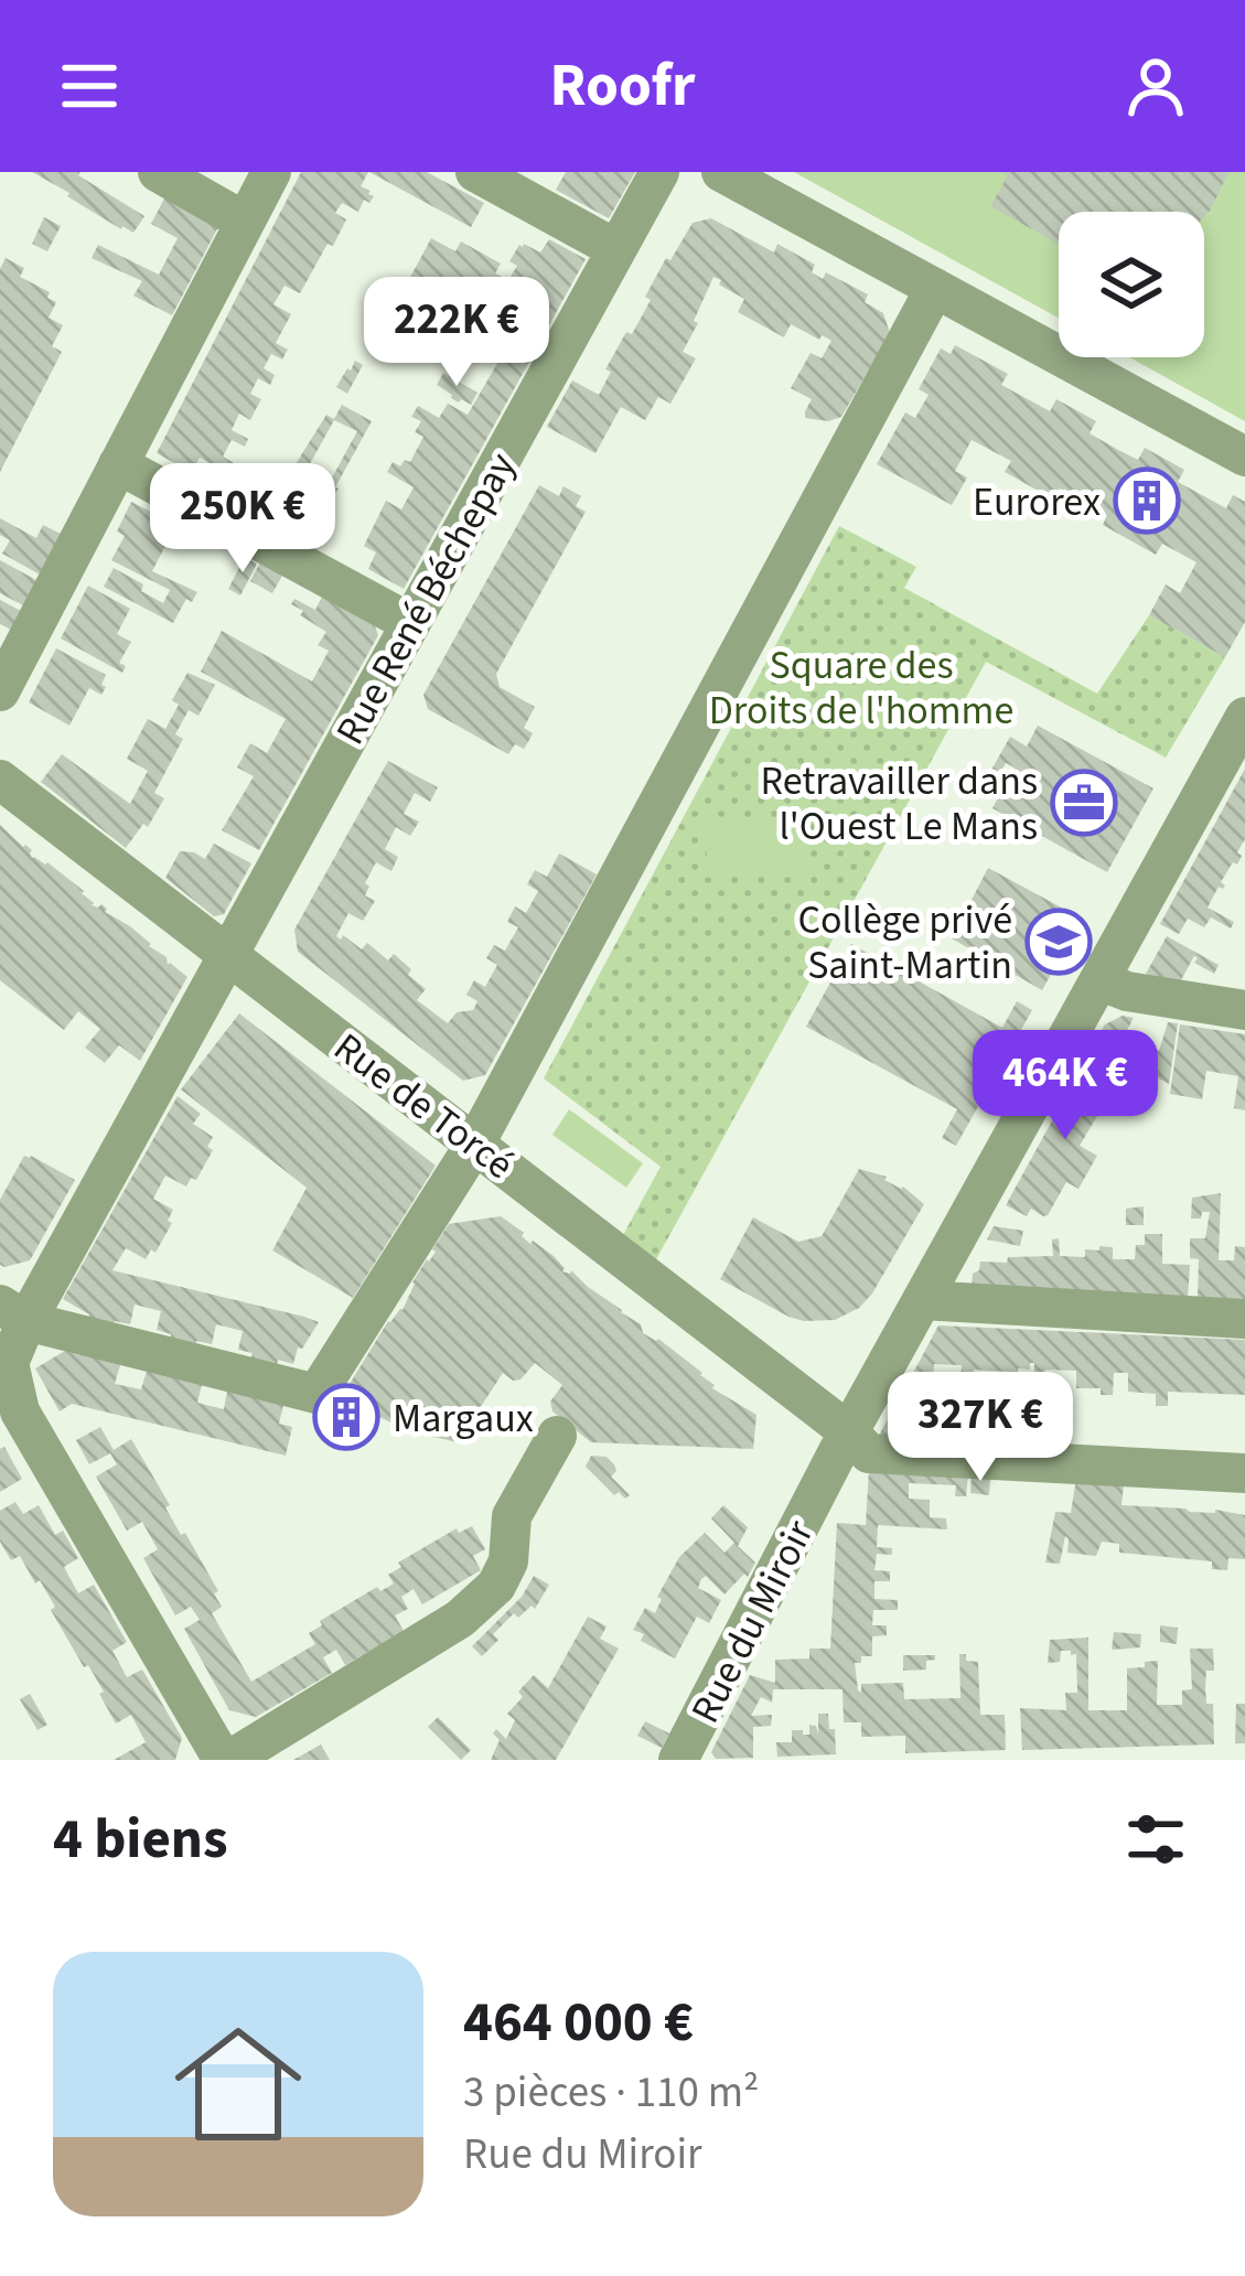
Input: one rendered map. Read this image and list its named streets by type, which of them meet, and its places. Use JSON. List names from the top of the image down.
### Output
{
  "streets": {
    "street": ["Rue René Béchepay", "Rue de Torcé", "Rue du Miroir"]
  },
  "crossings": [
    ["Rue René Béchepay", "Rue de Torcé"],
    ["Rue de Torcé", "Rue du Miroir"]
  ],
  "parks": ["Square des Droits de l'homme"],
  "places": {
    "building": ["Eurorex", "Margaux"],
    "office": ["Retravailler dans l'Ouest Le Mans"],
    "school or university": ["Collège privé Saint-Martin"]
  },
  "page": {
    "header": "Roofr",
    "price": [
      "222K €",
      "250K €",
      "464K €",
      "327K €"
    ],
    "heading": "4 biens",
    "list": [
      {
        "name": "464 000 €",
        "note": "3 pièces · 110 m² · Rue du Miroir"
      }
    ]
  }
}
